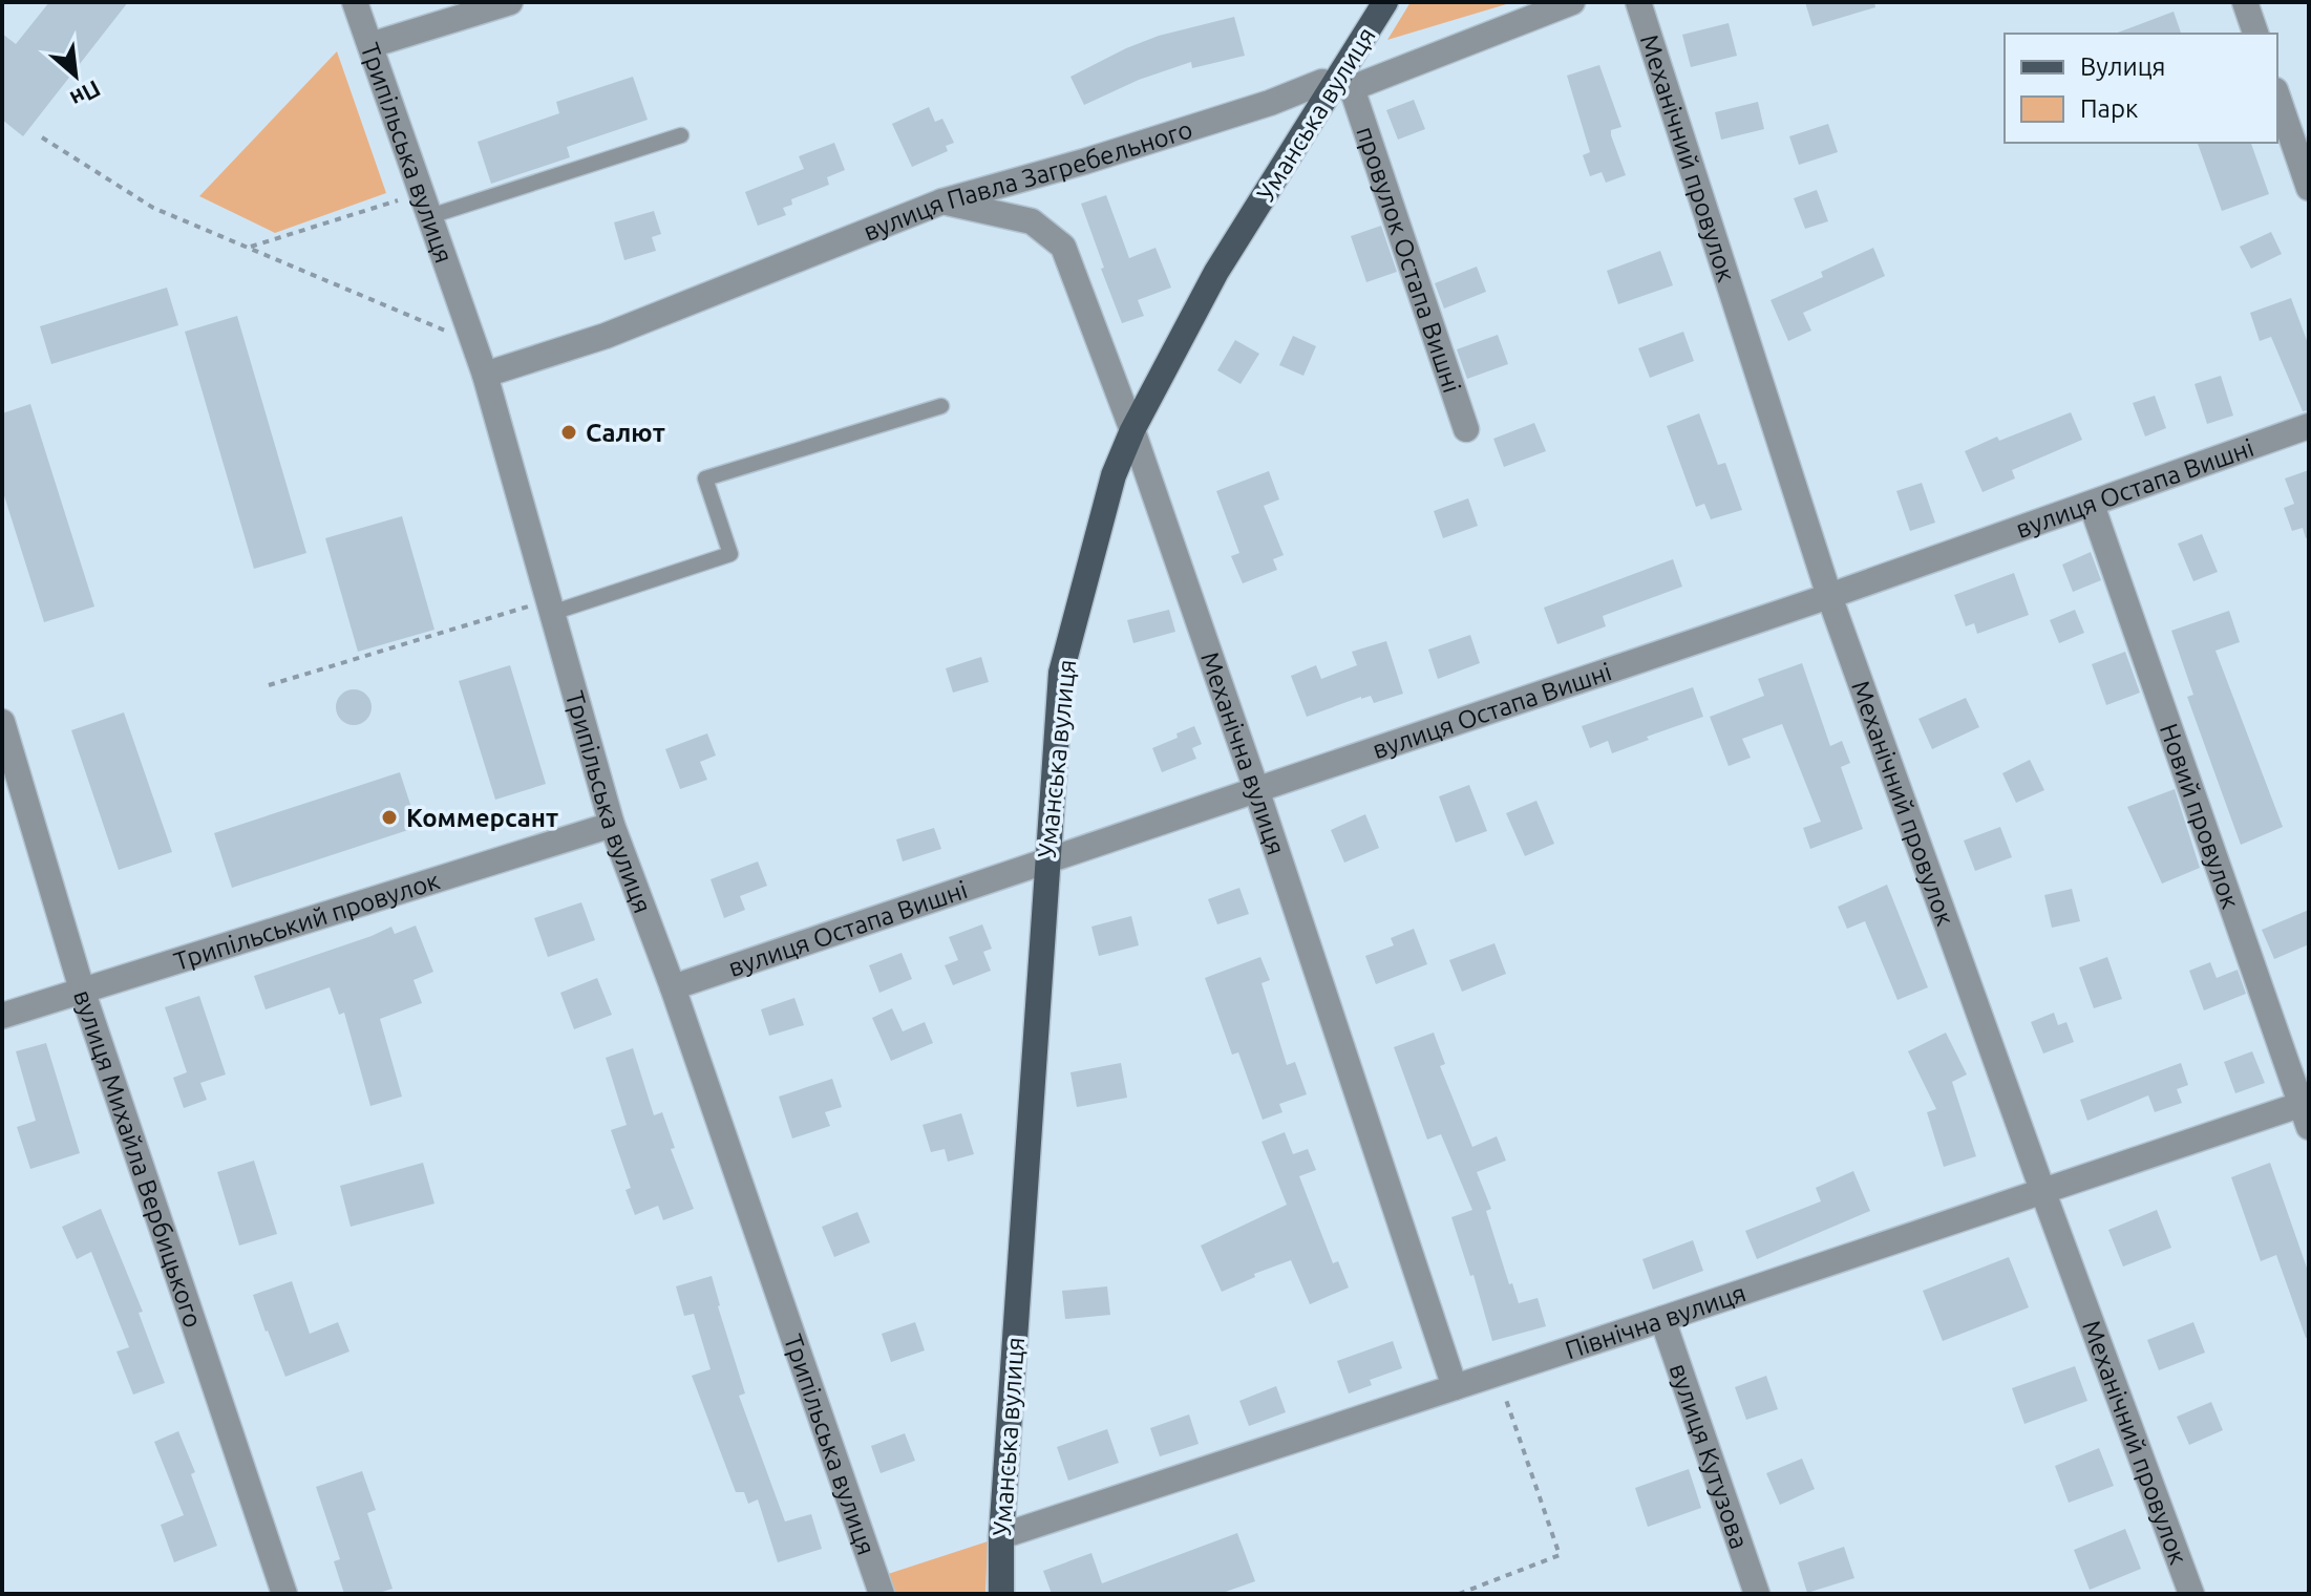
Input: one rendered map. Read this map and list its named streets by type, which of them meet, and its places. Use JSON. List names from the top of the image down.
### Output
{
  "streets": {
    "main road": ["Уманська вулиця"],
    "street": [
      "Трипільська вулиця",
      "Механічний провулок",
      "вулиця Павла Загребельного",
      "провулок Остапа Вишні",
      "вулиця Остапа Вишні",
      "Механічна вулиця",
      "Новий провулок",
      "Трипільський провулок",
      "вулиця Михайла Вербицького",
      "Північна вулиця",
      "вулиця Кутузова"
    ]
  },
  "crossings": [
    ["Уманська вулиця", "вулиця Павла Загребельного"],
    ["Уманська вулиця", "провулок Остапа Вишні"],
    ["Уманська вулиця", "вулиця Остапа Вишні"],
    ["Уманська вулиця", "Механічна вулиця"],
    ["Уманська вулиця", "Північна вулиця"],
    ["Трипільська вулиця", "вулиця Павла Загребельного"],
    ["Трипільська вулиця", "вулиця Остапа Вишні"],
    ["Трипільська вулиця", "Трипільський провулок"],
    ["Механічний провулок", "вулиця Остапа Вишні"],
    ["Механічний провулок", "Північна вулиця"],
    ["вулиця Павла Загребельного", "провулок Остапа Вишні"],
    ["вулиця Павла Загребельного", "Механічна вулиця"],
    ["вулиця Остапа Вишні", "Механічна вулиця"],
    ["вулиця Остапа Вишні", "Новий провулок"],
    ["Механічна вулиця", "Північна вулиця"],
    ["Новий провулок", "Північна вулиця"],
    ["Трипільський провулок", "вулиця Михайла Вербицького"],
    ["Північна вулиця", "вулиця Кутузова"]
  ],
  "places": ["Салют", "Коммерсант"],
  "legend": ["Вулиця", "Парк"],
  "north": "bottom right"
}
